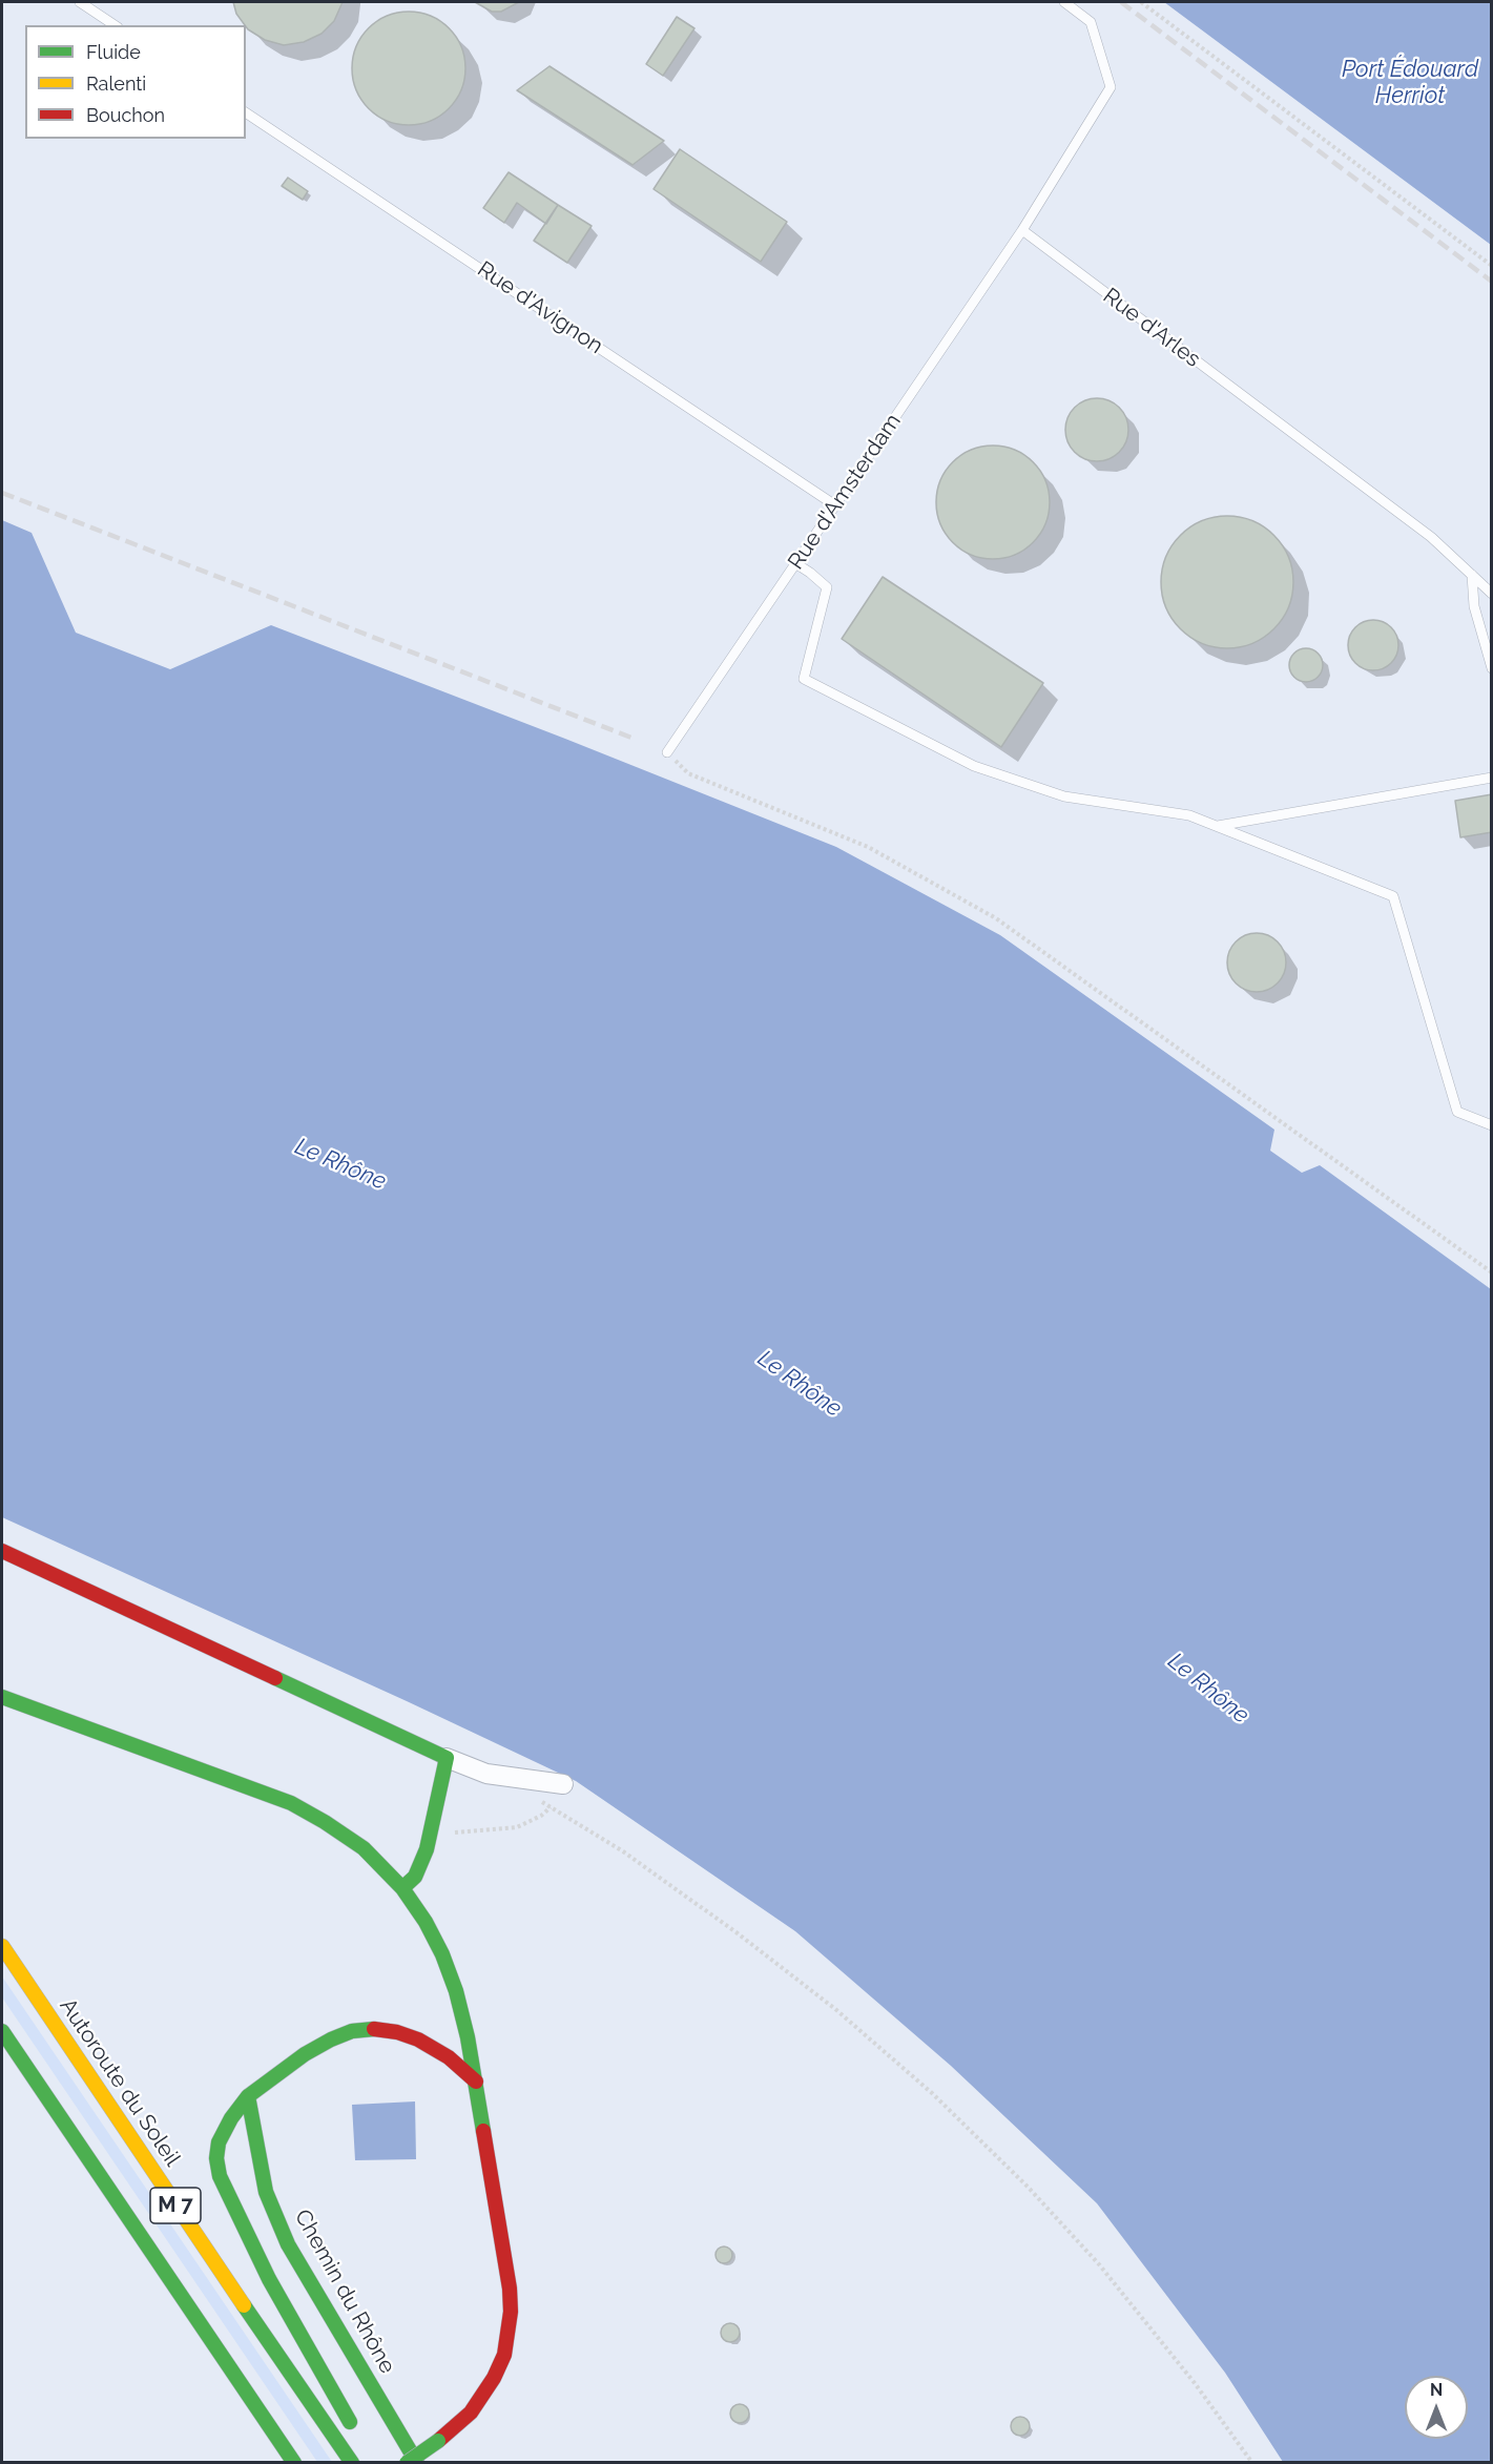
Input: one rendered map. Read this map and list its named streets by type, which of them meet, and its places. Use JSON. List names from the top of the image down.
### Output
{
  "streets": {
    "main road": ["Autoroute du Soleil", "M 7", "Chemin du Rhône"],
    "lane": ["Rue d'Avignon", "Rue d'Arles", "Rue d'Amsterdam"]
  },
  "crossings": [
    ["Rue d'Avignon", "Rue d'Amsterdam"],
    ["Rue d'Arles", "Rue d'Amsterdam"]
  ],
  "water": ["Port Édouard Herriot", "Le Rhône"],
  "legend": ["Fluide", "Ralenti", "Bouchon"],
  "north": "top"
}
